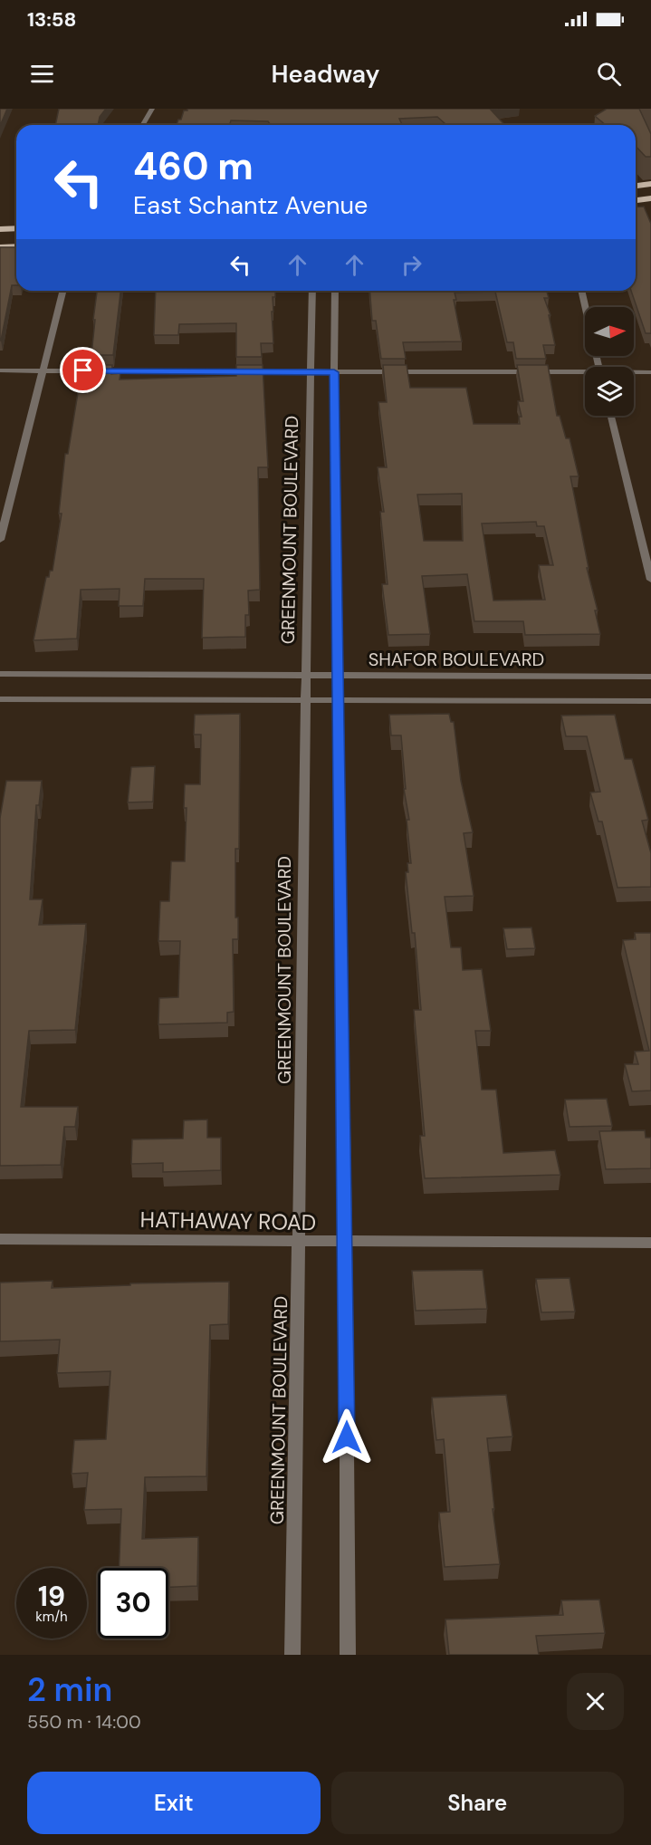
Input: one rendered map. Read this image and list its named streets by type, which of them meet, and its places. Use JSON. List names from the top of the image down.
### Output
{
  "streets": {
    "street": ["GREENMOUNT BOULEVARD", "SHAFOR BOULEVARD", "HATHAWAY ROAD"]
  },
  "crossings": [
    ["GREENMOUNT BOULEVARD", "SHAFOR BOULEVARD"],
    ["GREENMOUNT BOULEVARD", "HATHAWAY ROAD"]
  ],
  "north": "right",
  "page": {
    "status": "13:58",
    "header": "Headway",
    "turn": ["460 m", "East Schantz Avenue"],
    "speed": "19 km/h",
    "limit": "30",
    "heading": ["2 min", "550 m · 14:00"],
    "buttons": ["Exit", "Share"]
  }
}
